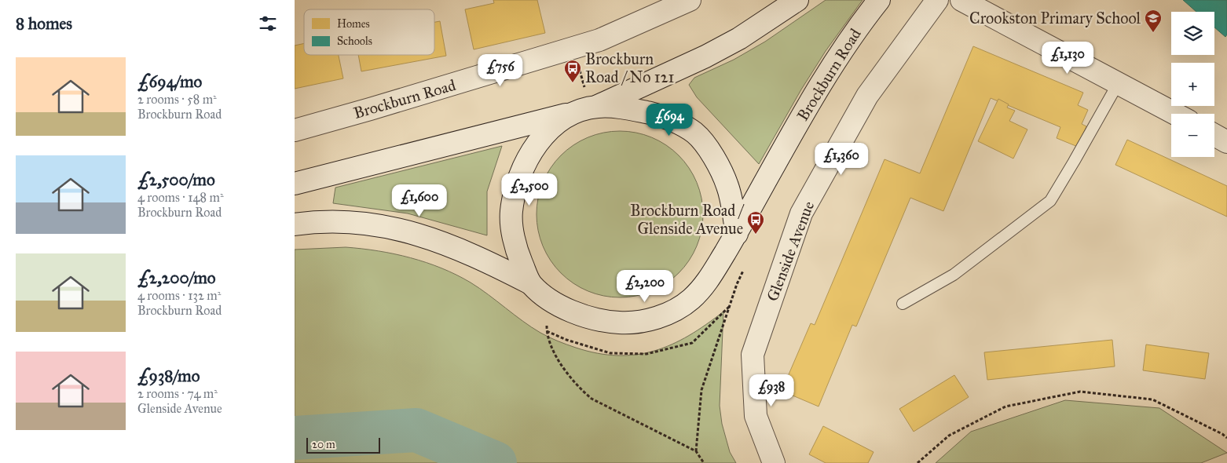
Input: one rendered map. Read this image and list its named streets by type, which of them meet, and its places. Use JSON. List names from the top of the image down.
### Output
{
  "streets": {
    "street": ["Brockburn Road", "Glenside Avenue"]
  },
  "places": {
    "school or university": ["Crookston Primary School"],
    "bus stop": ["Brockburn Road / No 121", "Brockburn Road / Glenside Avenue"]
  },
  "legend": ["Homes", "Schools"],
  "scale_bar": "20 m",
  "page": {
    "heading": "8 homes",
    "map_buttons": ["+", "−"],
    "price": [
      "£1,130",
      "£756",
      "£694",
      "£1,360",
      "£2,500",
      "£1,600",
      "£2,200",
      "£938"
    ],
    "list": [
      {
        "name": "£694/mo",
        "note": "2 rooms · 58 m² · Brockburn Road"
      },
      {
        "name": "£2,500/mo",
        "note": "4 rooms · 148 m² · Brockburn Road"
      },
      {
        "name": "£2,200/mo",
        "note": "4 rooms · 132 m² · Brockburn Road"
      },
      {
        "name": "£938/mo",
        "note": "2 rooms · 74 m² · Glenside Avenue"
      }
    ],
    "scale": "20 m"
  }
}
